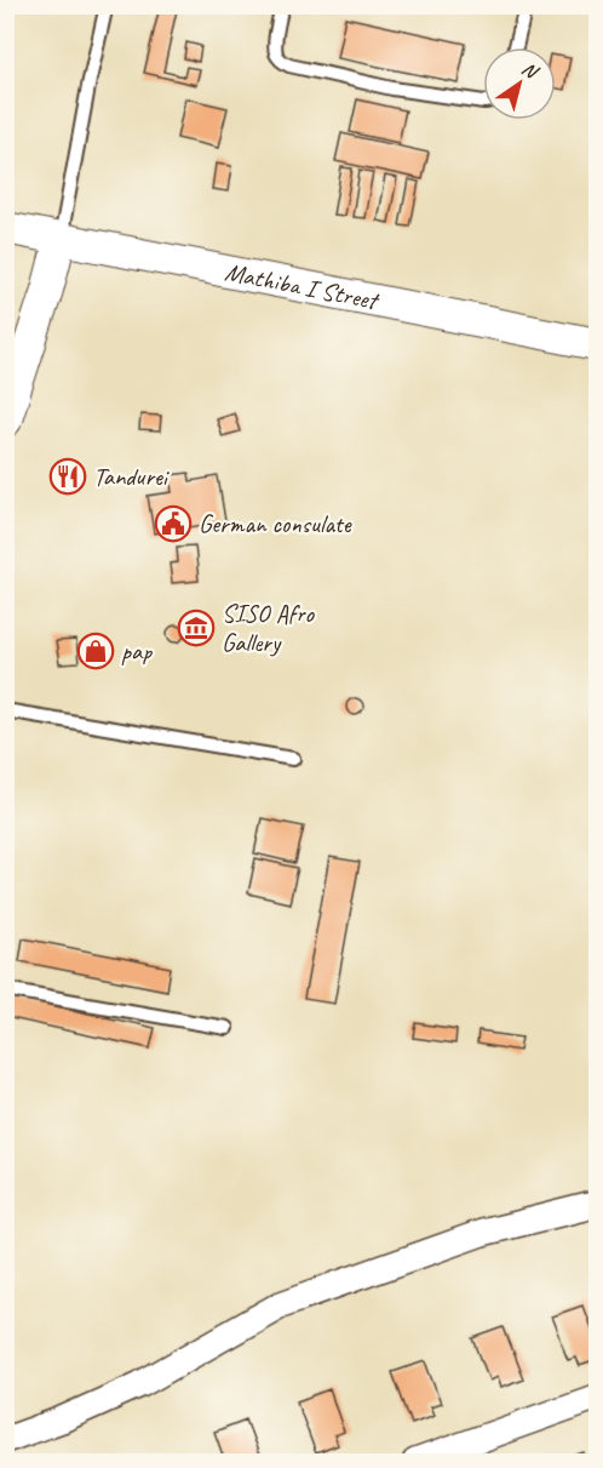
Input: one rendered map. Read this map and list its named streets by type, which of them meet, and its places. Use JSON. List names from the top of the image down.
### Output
{
  "streets": {
    "street": ["Mathiba I Street"]
  },
  "places": {
    "restaurant": ["Tandurei"],
    "public building": ["German consulate"],
    "museum": ["SISO Afro Gallery"],
    "shop": ["pap"]
  },
  "north": "top right"
}
